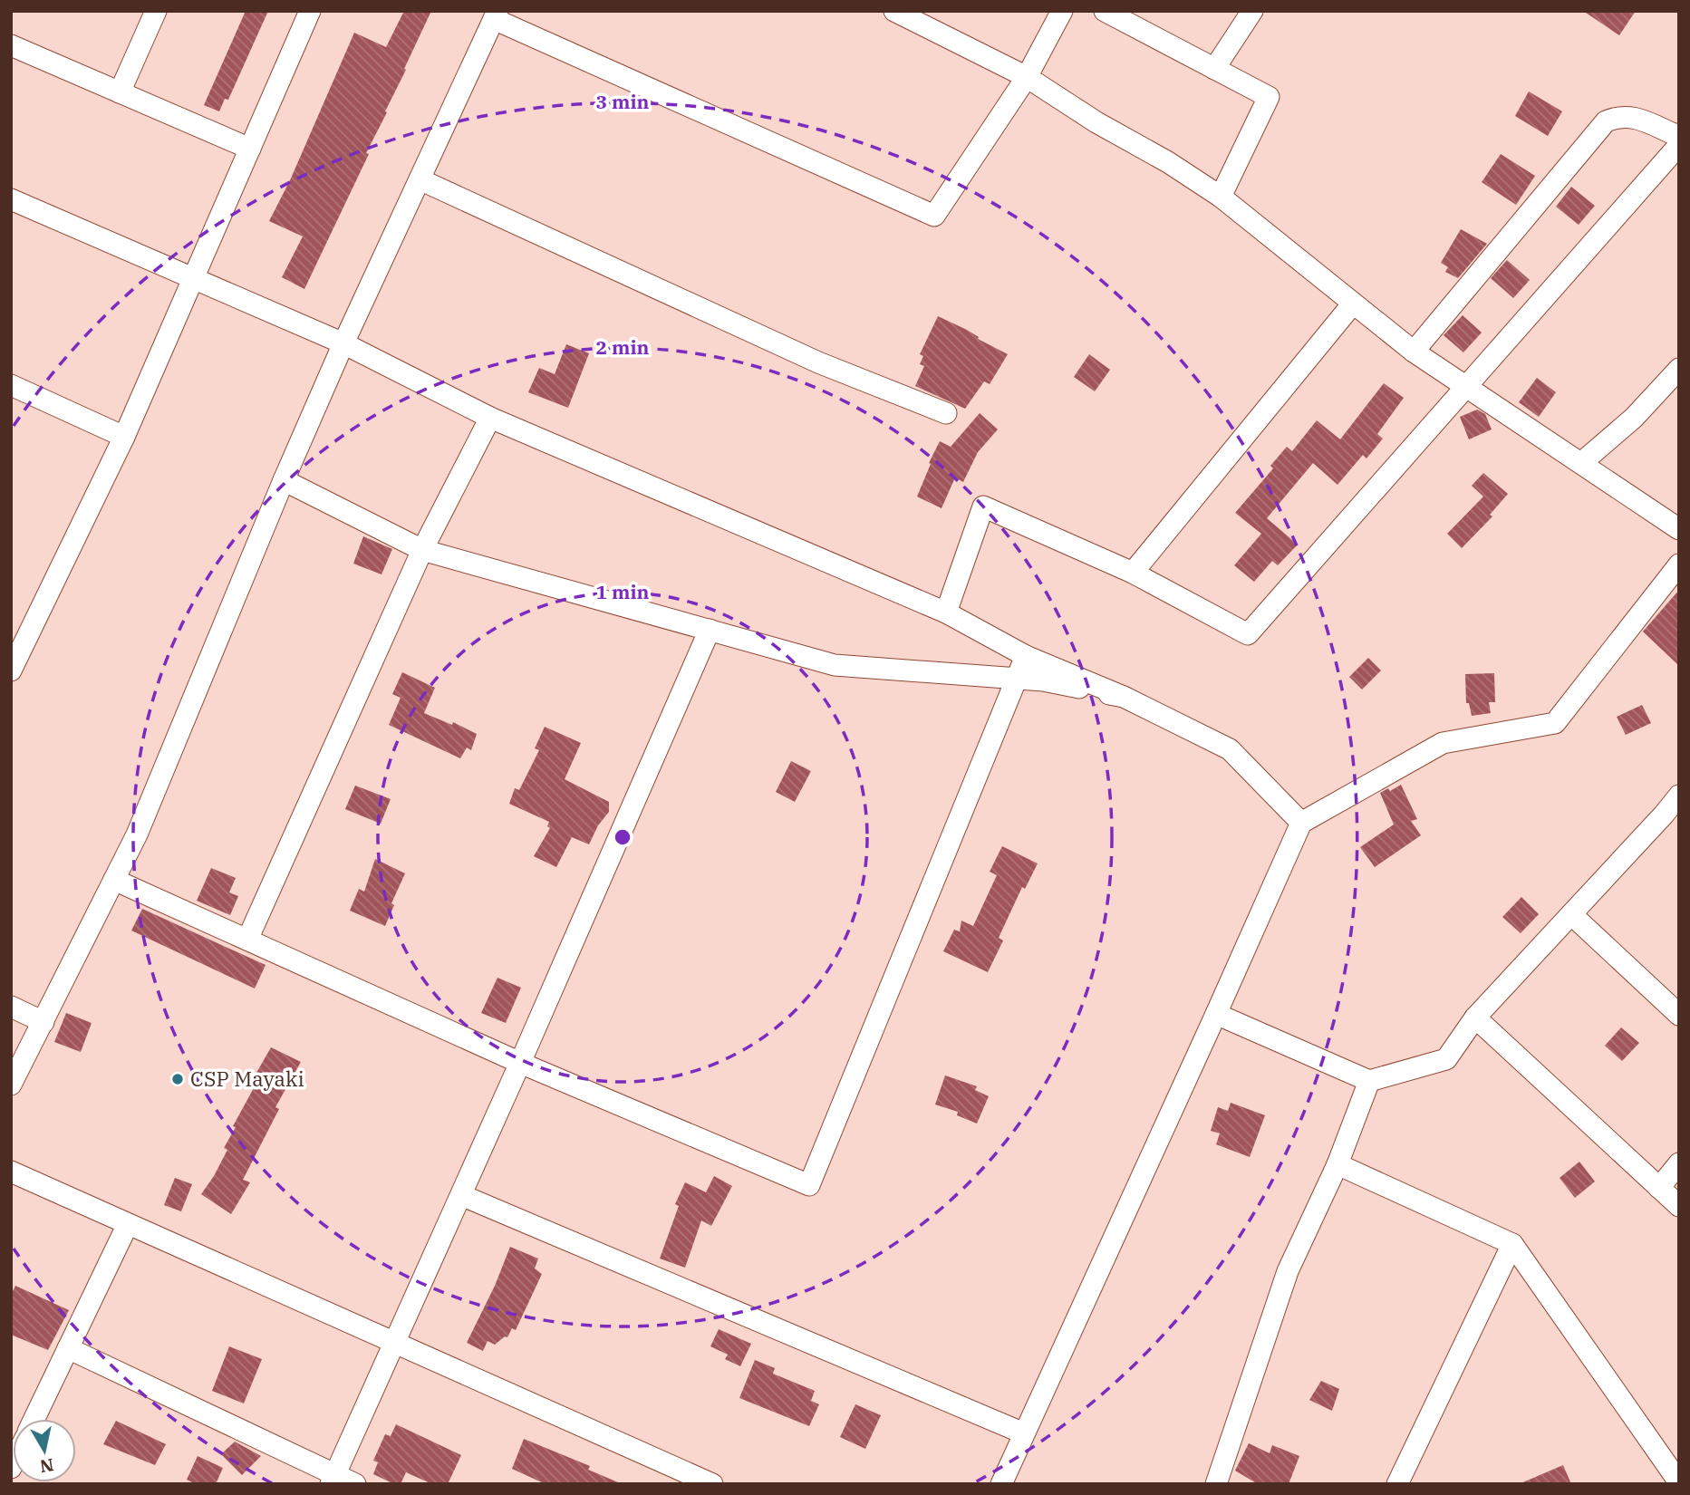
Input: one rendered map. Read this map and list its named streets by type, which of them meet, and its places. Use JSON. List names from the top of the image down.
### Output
{
  "places": ["CSP Mayaki"],
  "north": "bottom",
  "rings": ["3 min", "2 min", "1 min"]
}
